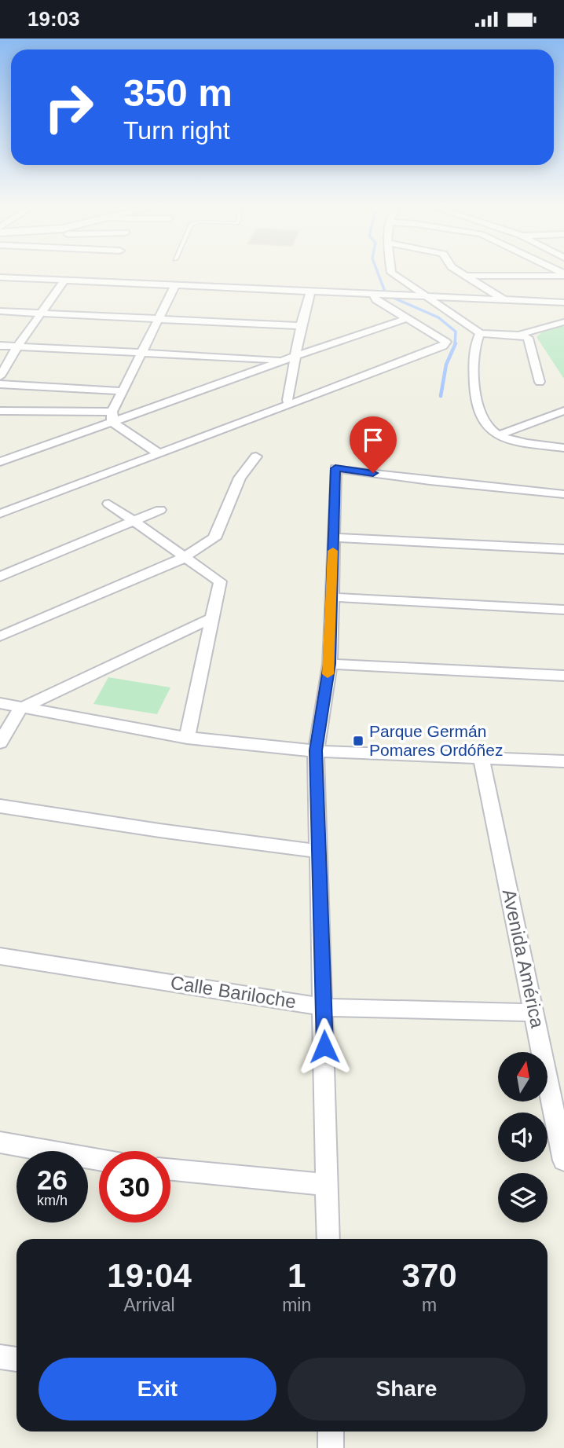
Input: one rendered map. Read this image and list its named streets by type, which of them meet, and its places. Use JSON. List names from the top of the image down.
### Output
{
  "streets": {
    "street": ["Avenida América", "Calle Bariloche"]
  },
  "crossings": [
    ["Avenida América", "Calle Bariloche"]
  ],
  "places": {
    "transit": ["Parque Germán Pomares Ordóñez"]
  },
  "north": "top",
  "page": {
    "status": "19:03",
    "turn": ["350 m", "Turn right"],
    "speed": "26 km/h",
    "limit": "30",
    "eta": [
      "19:04",
      "Arrival",
      "1",
      "min",
      "370",
      "m"
    ],
    "buttons": ["Exit", "Share"]
  }
}
